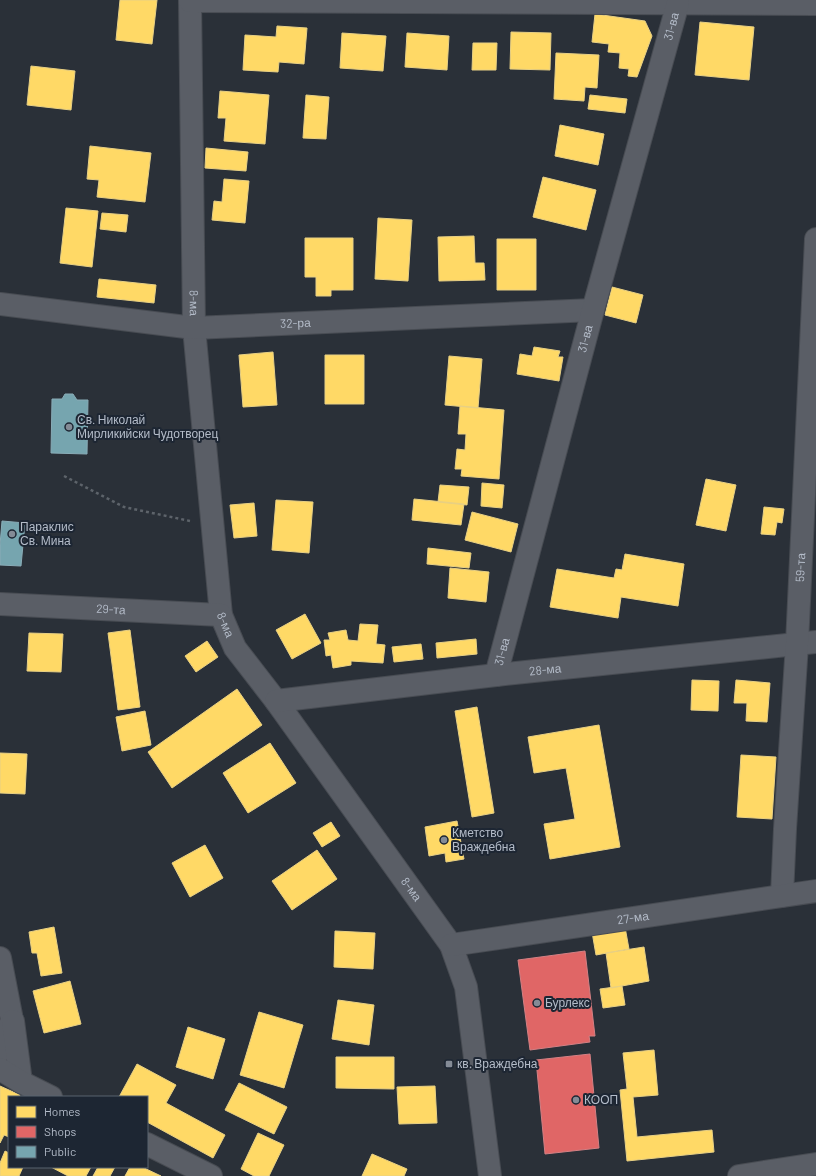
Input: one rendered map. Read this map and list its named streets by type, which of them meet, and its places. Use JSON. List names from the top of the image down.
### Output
{
  "streets": {
    "street": [
      "31-ва",
      "8-ма",
      "32-ра",
      "59-та",
      "29-та",
      "28-ма",
      "27-ма"
    ]
  },
  "crossings": [
    ["31-ва", "32-ра"],
    ["31-ва", "28-ма"],
    ["8-ма", "32-ра"],
    ["8-ма", "29-та"],
    ["8-ма", "28-ма"],
    ["8-ма", "27-ма"],
    ["59-та", "28-ма"],
    ["59-та", "27-ма"]
  ],
  "places": {
    "other": [
      "Св. Николай Мирликийски Чудотворец",
      "Параклис Св. Мина",
      "Кметство Враждебна",
      "Бурлекс",
      "КООП"
    ],
    "transit": ["кв. Враждебна"]
  },
  "legend": ["Homes", "Shops", "Public"]
}
